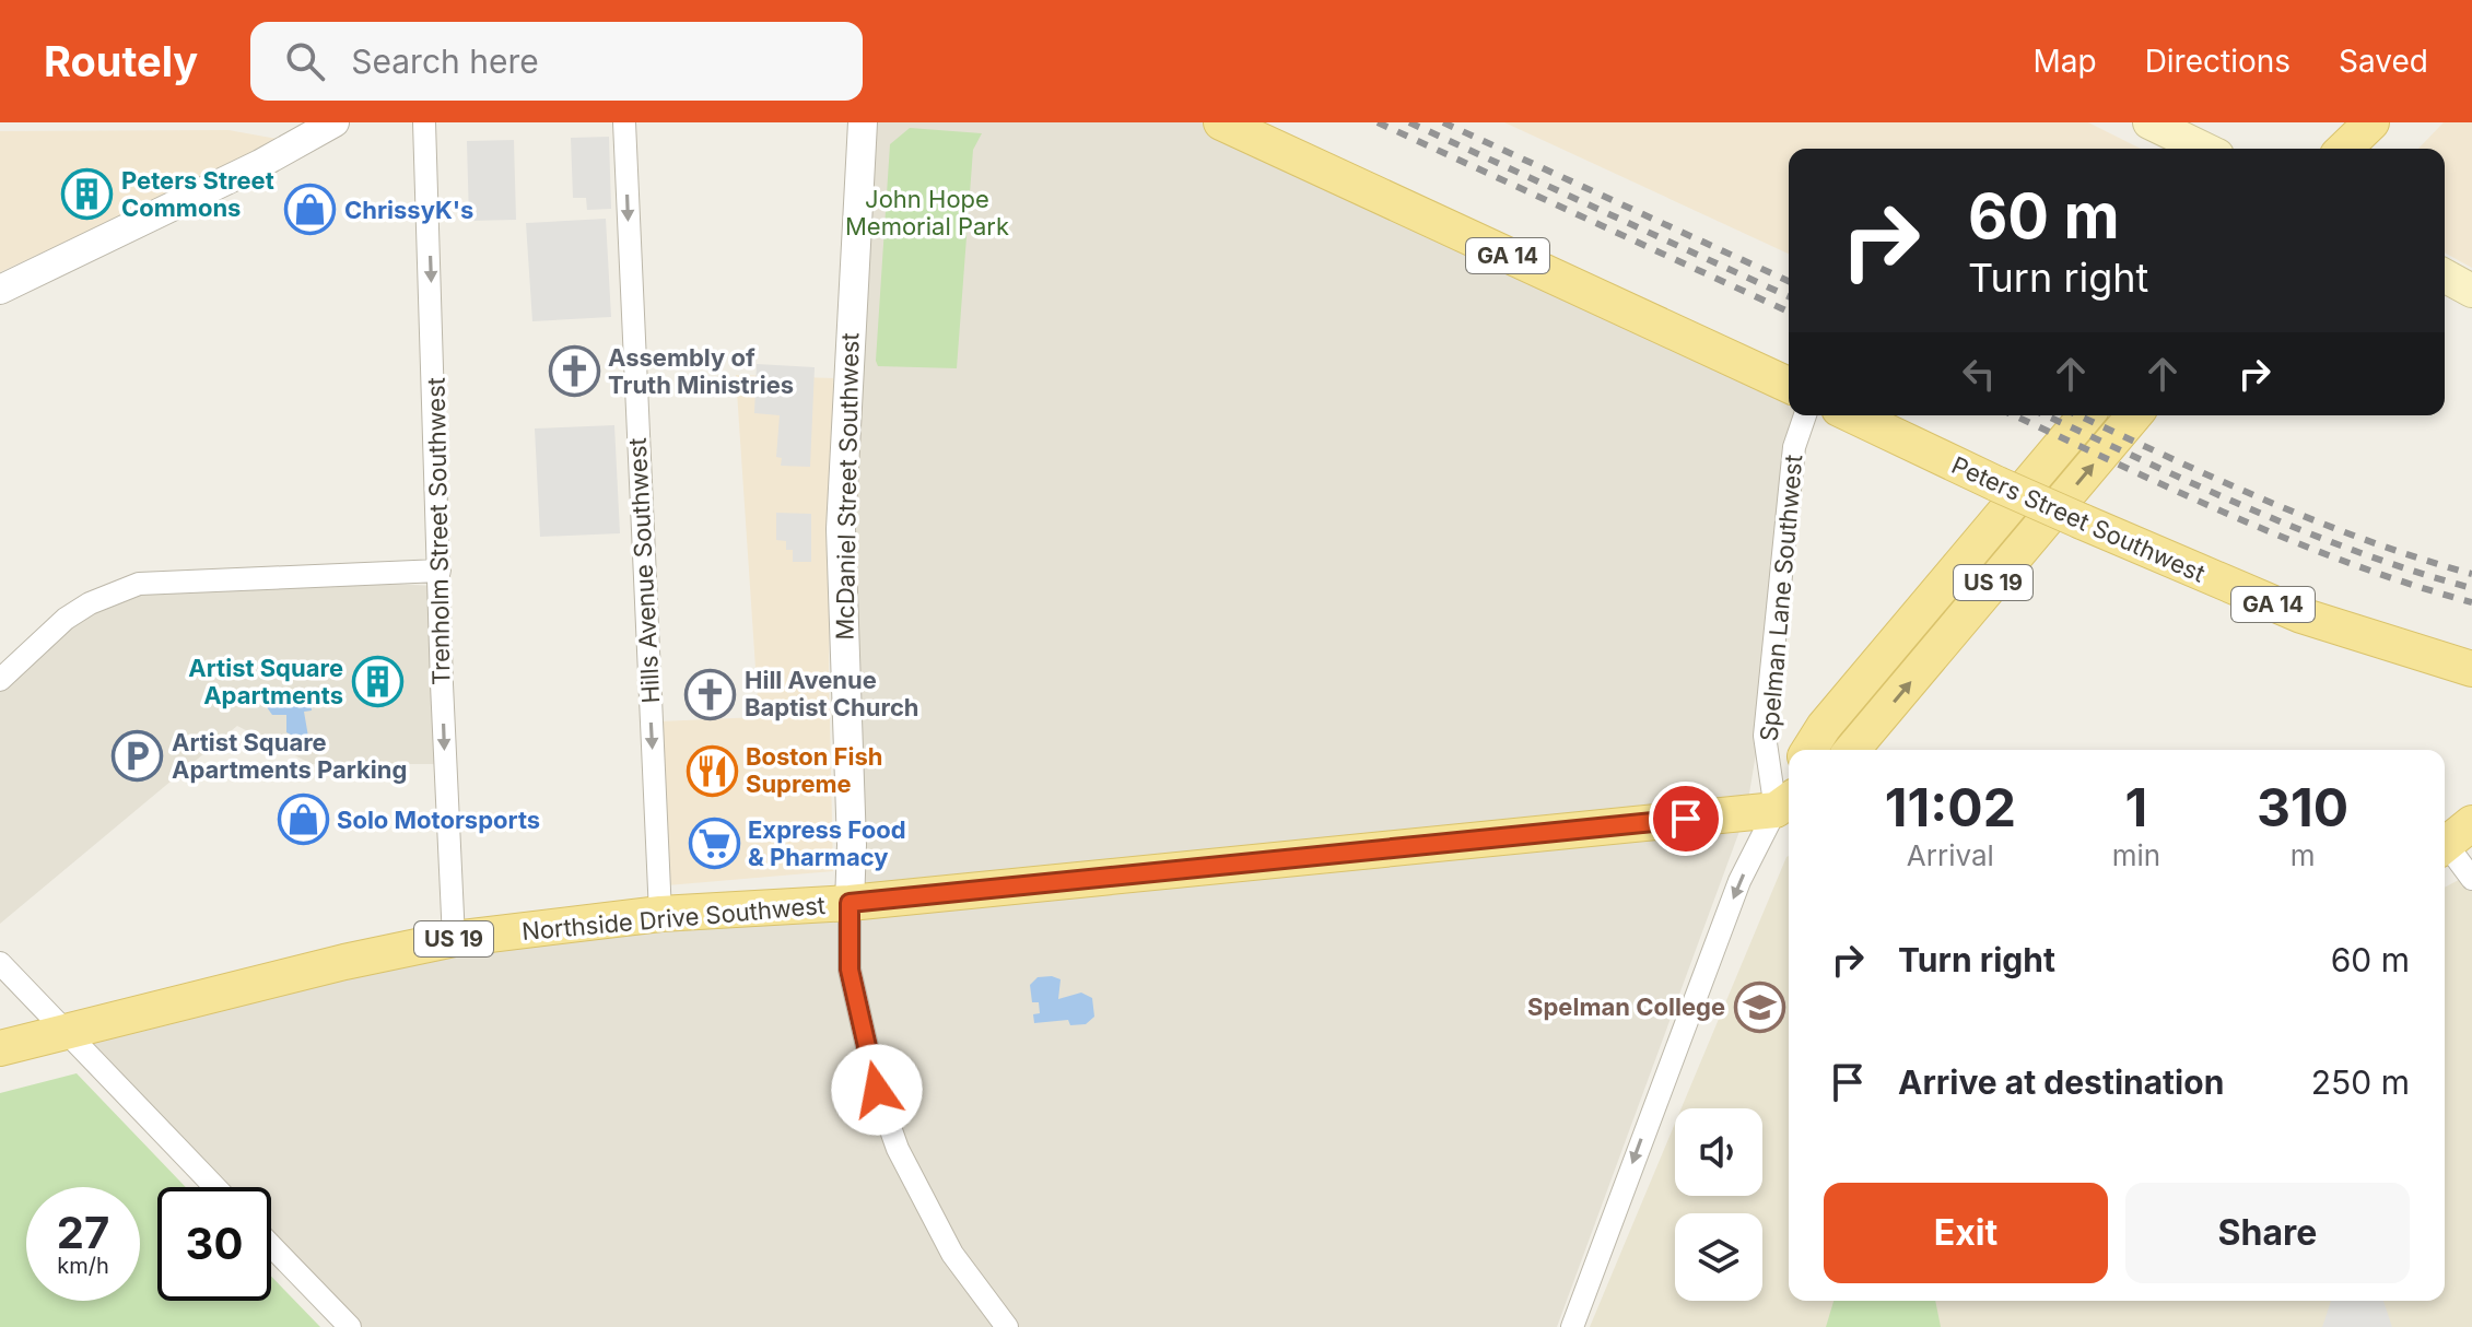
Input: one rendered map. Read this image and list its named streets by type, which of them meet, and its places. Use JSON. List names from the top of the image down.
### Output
{
  "streets": {
    "main road": [
      "GA 14",
      "Peters Street Southwest",
      "US 19",
      "Northside Drive Southwest"
    ],
    "street": [
      "McDaniel Street Southwest",
      "Trenholm Street Southwest",
      "Hills Avenue Southwest",
      "Spelman Lane Southwest"
    ]
  },
  "crossings": [
    ["McDaniel Street Southwest", "Northside Drive Southwest"],
    ["Trenholm Street Southwest", "Northside Drive Southwest"],
    ["Hills Avenue Southwest", "Northside Drive Southwest"],
    ["Spelman Lane Southwest", "Northside Drive Southwest"]
  ],
  "one_way": ["Trenholm Street Southwest", "Hills Avenue Southwest"],
  "parks": ["John Hope Memorial Park"],
  "places": {
    "building": ["Peters Street Commons", "Artist Square Apartments"],
    "shop": ["ChrissyK's", "Solo Motorsports"],
    "church": ["Assembly of Truth Ministries", "Hill Avenue Baptist Church"],
    "parking": ["Artist Square Apartments Parking"],
    "restaurant": ["Boston Fish Supreme"],
    "supermarket": ["Express Food & Pharmacy"],
    "school or university": ["Spelman College"]
  },
  "page": {
    "header": "Routely",
    "search": "Search here",
    "nav": ["Map", "Directions", "Saved"],
    "turn": ["60 m", "Turn right"],
    "eta": [
      "11:02",
      "Arrival",
      "1",
      "min",
      "310",
      "m"
    ],
    "list": [
      {
        "name": "Turn right",
        "value": "60 m"
      },
      {
        "name": "Arrive at destination",
        "value": "250 m"
      }
    ],
    "buttons": ["Exit", "Share"],
    "speed": "27 km/h",
    "limit": "30"
  }
}
